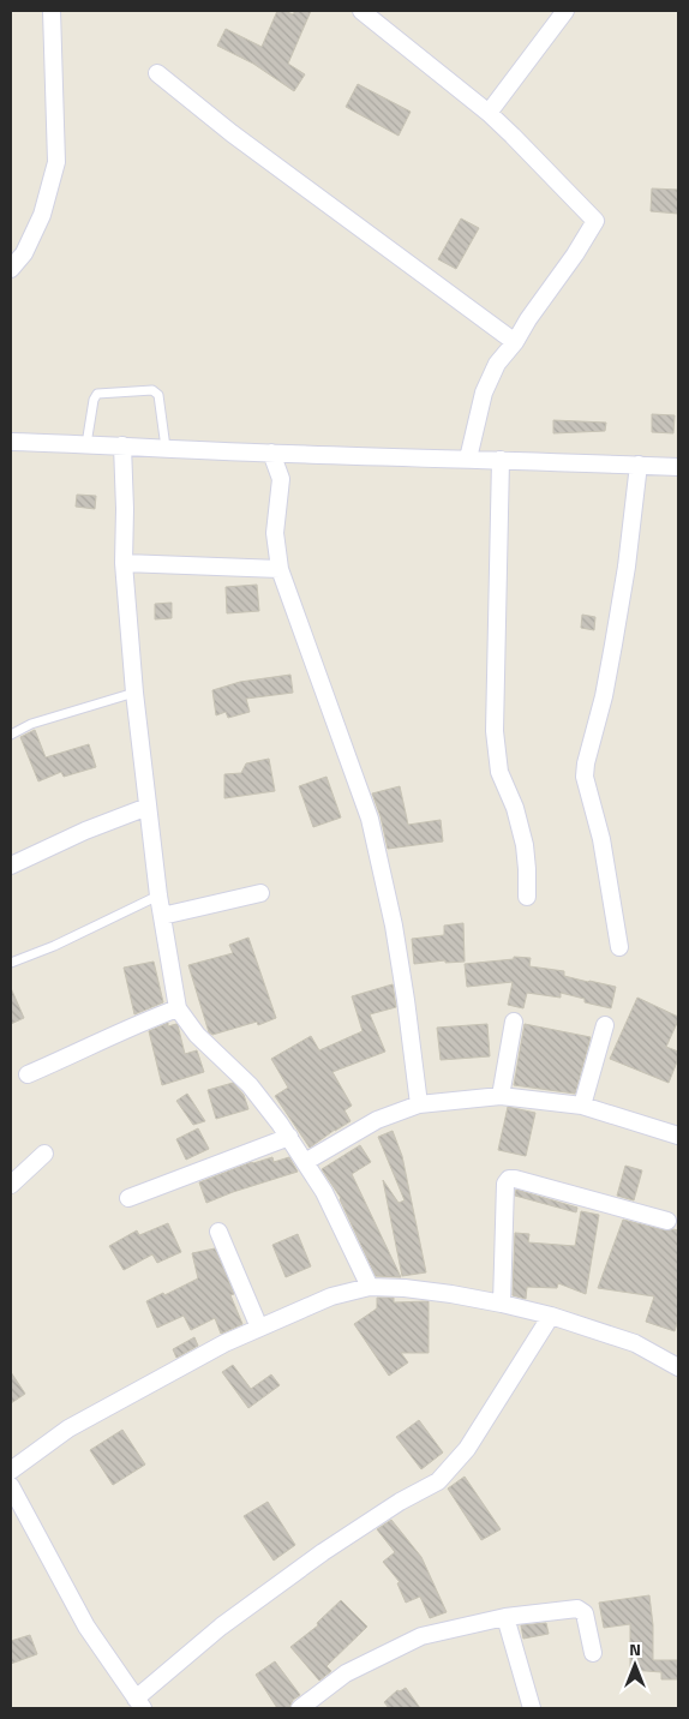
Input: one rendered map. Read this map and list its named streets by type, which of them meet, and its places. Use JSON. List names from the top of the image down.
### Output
{
  "north": "top"
}
